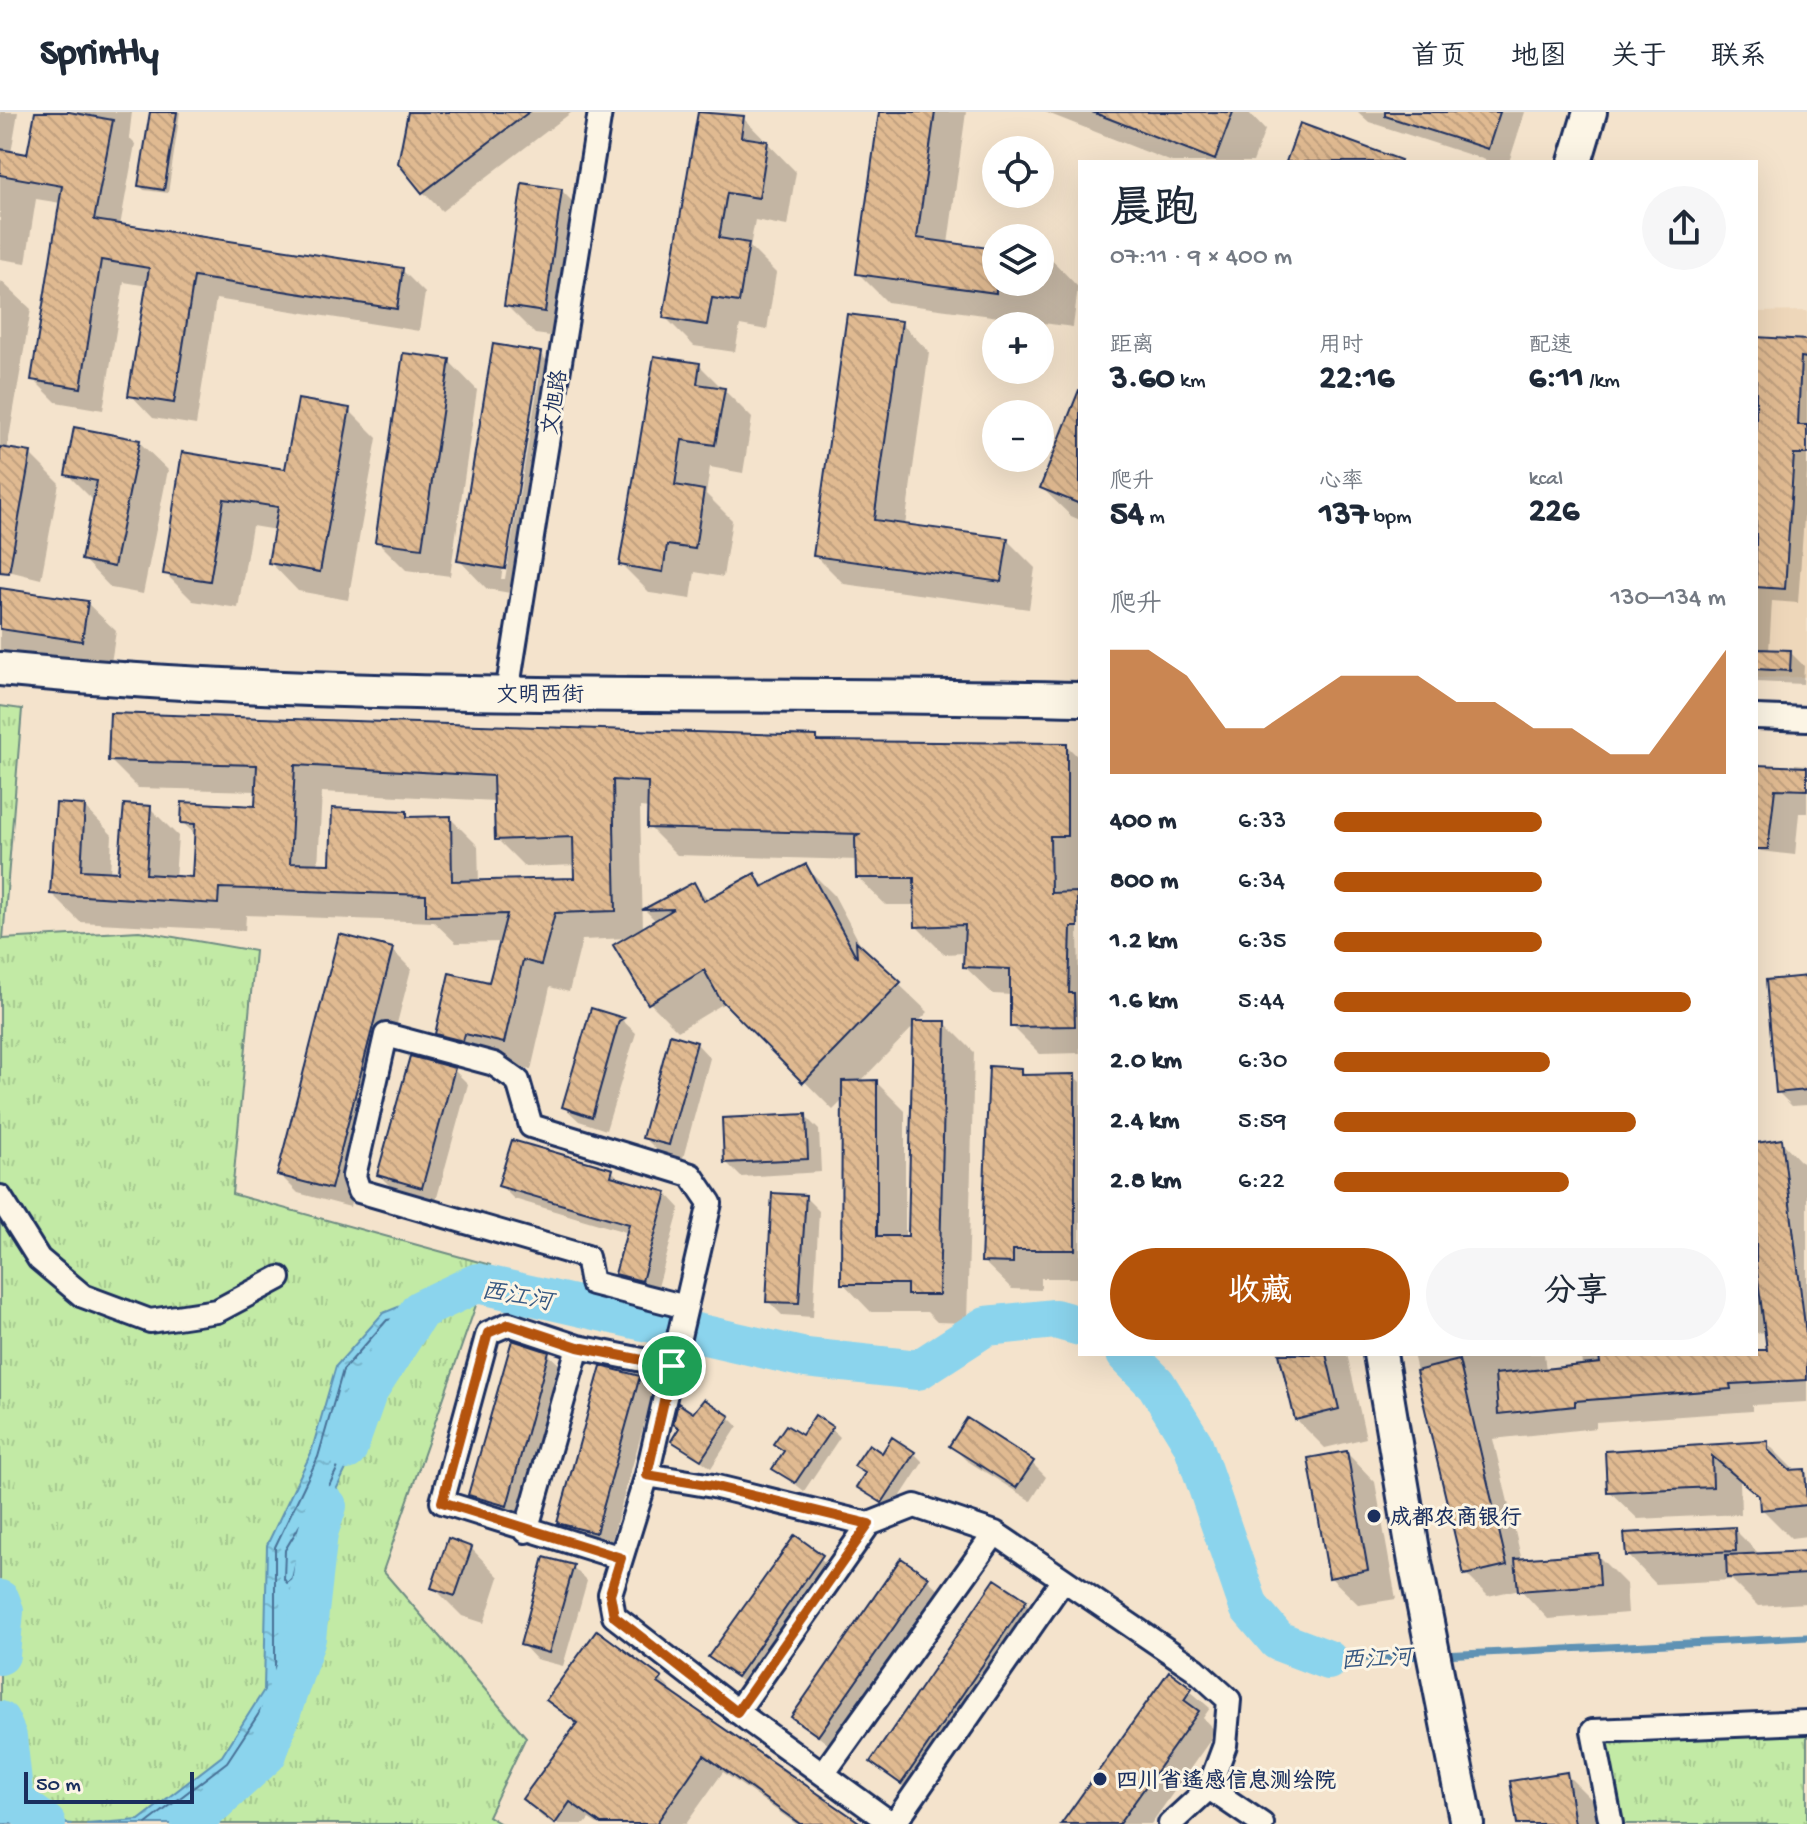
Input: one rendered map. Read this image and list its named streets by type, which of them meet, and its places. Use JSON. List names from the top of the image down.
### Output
{
  "streets": {
    "street": ["文旭路", "文明西街"]
  },
  "crossings": [
    ["文旭路", "文明西街"]
  ],
  "water": ["西江河"],
  "places": ["成都农商银行", "四川省遥感信息测绘院"],
  "scale_bar": "50 m",
  "page": {
    "header": "Sprintly",
    "nav": [
      "首页",
      "地图",
      "关于",
      "联系"
    ],
    "map_buttons": ["+", "−"],
    "heading": ["晨跑", "07:11 · 9 × 400 m"],
    "stats": [
      ["距离", "3.60 km"],
      ["用时", "22:16"],
      ["配速", "6:11 /km"],
      ["爬升", "54 m"],
      ["心率", "137 bpm"],
      ["kcal", "226"]
    ],
    "chart": ["爬升", "130–134 m"],
    "list": [
      {
        "name": "400 m",
        "note": "6:33"
      },
      {
        "name": "800 m",
        "note": "6:34"
      },
      {
        "name": "1.2 km",
        "note": "6:35"
      },
      {
        "name": "1.6 km",
        "note": "5:44"
      },
      {
        "name": "2.0 km",
        "note": "6:30"
      },
      {
        "name": "2.4 km",
        "note": "5:59"
      },
      {
        "name": "2.8 km",
        "note": "6:22"
      }
    ],
    "buttons": ["收藏", "分享"],
    "scale": "50 m"
  }
}
